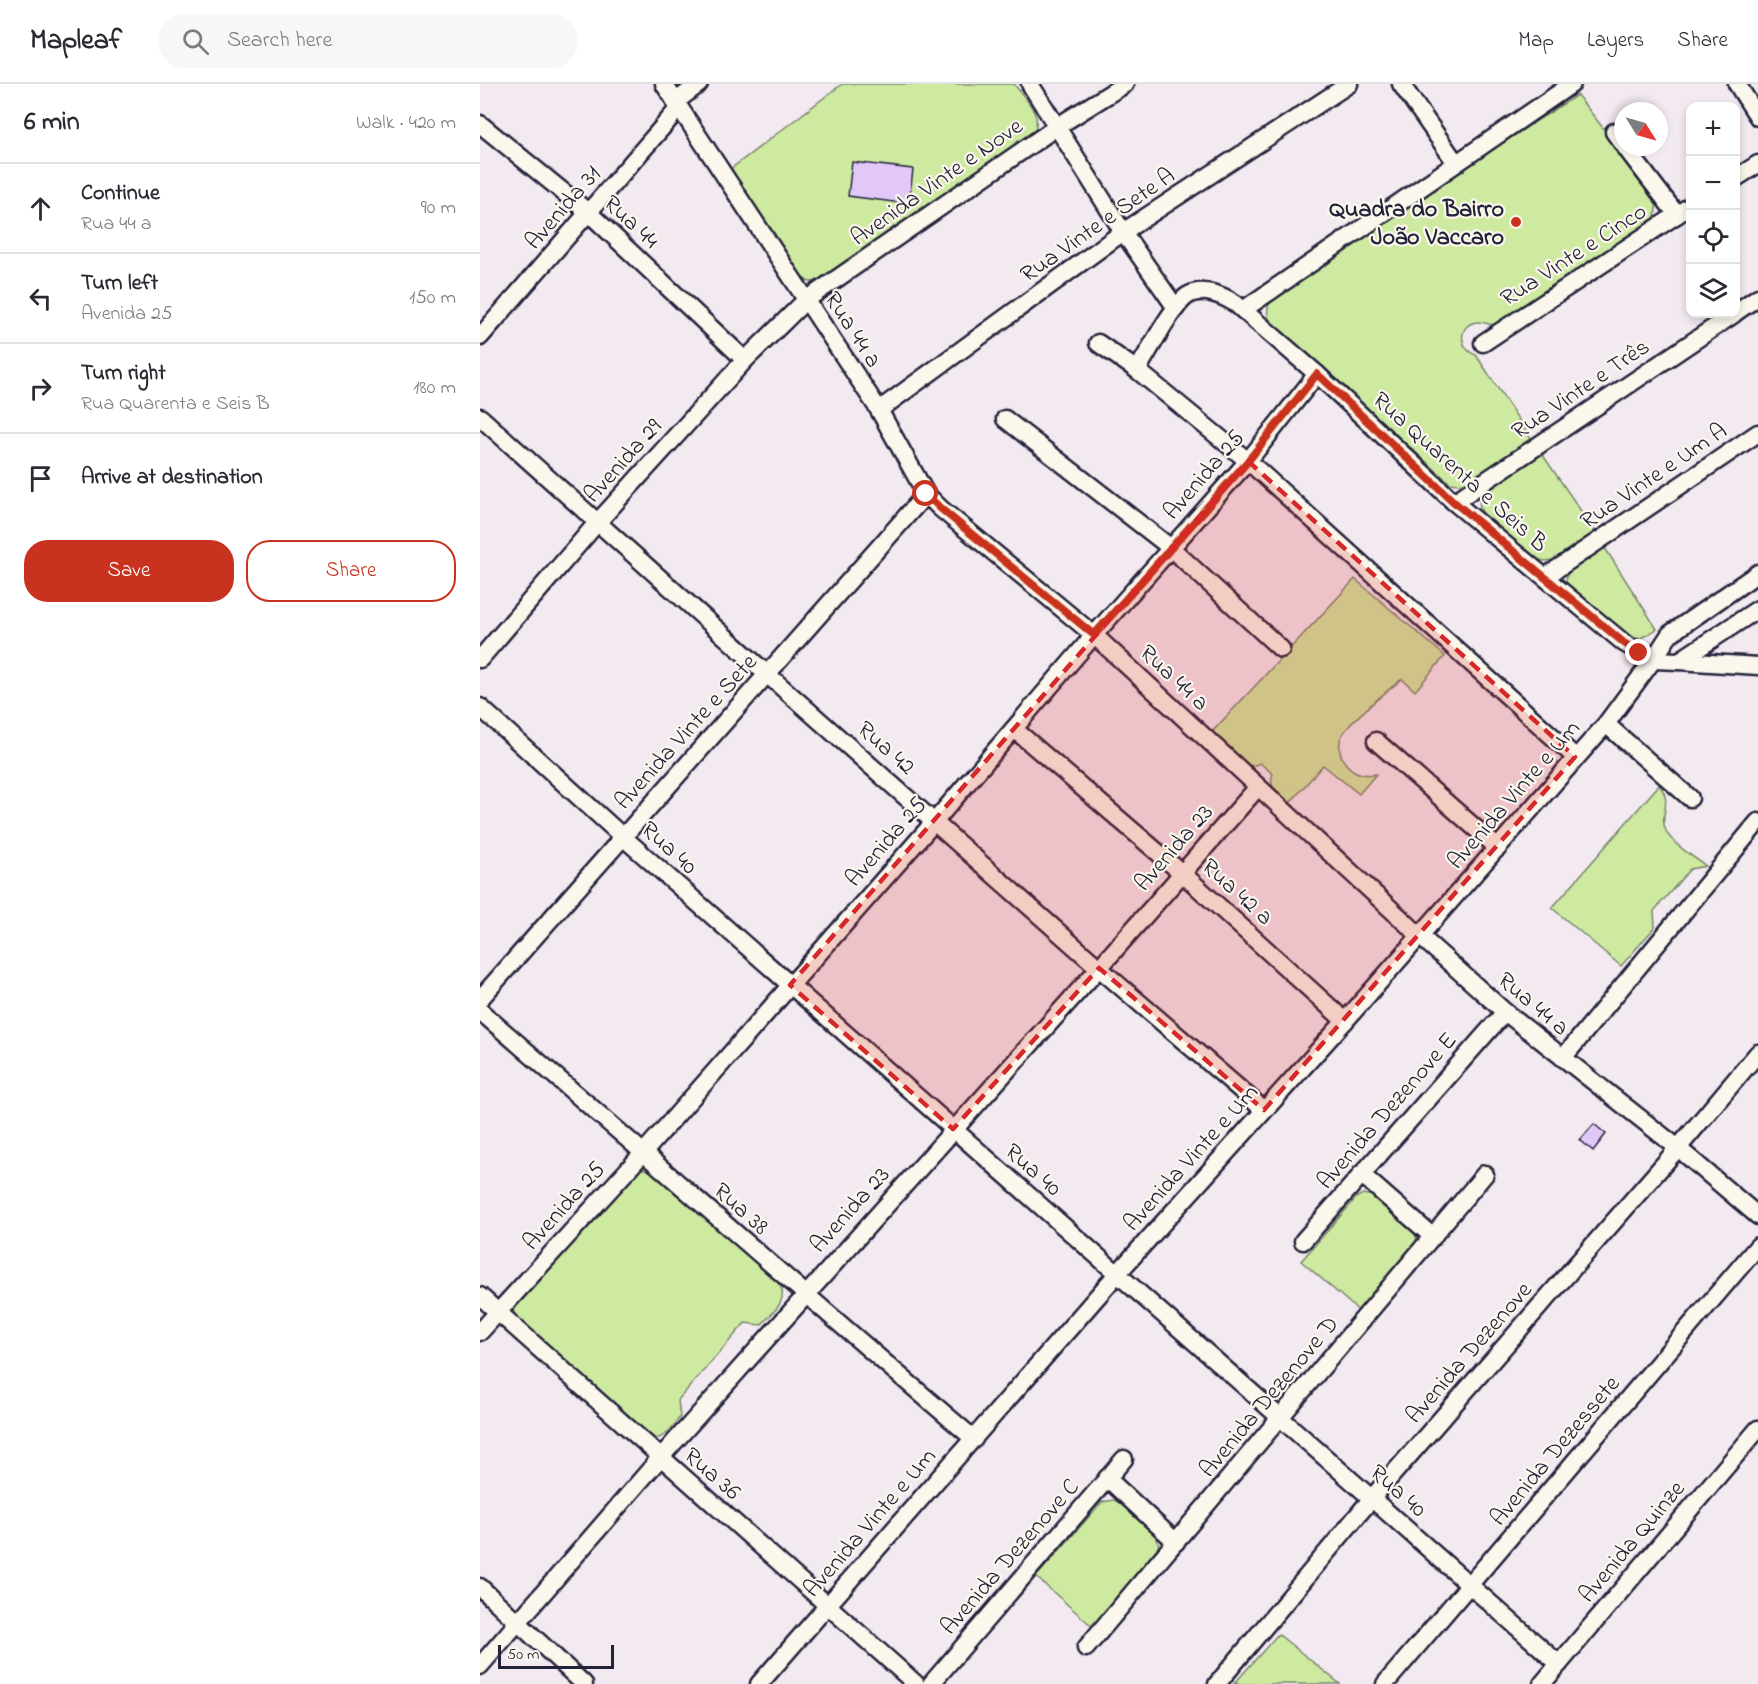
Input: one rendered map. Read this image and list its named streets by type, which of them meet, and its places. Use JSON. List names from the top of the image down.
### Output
{
  "streets": {
    "street": [
      "Avenida Vinte e Nove",
      "Avenida 31",
      "Rua 44",
      "Rua Vinte e Sete A",
      "Rua Vinte e Cinco",
      "Rua 44 a",
      "Rua Vinte e Três",
      "Avenida 29",
      "Rua Quarenta e Seis B",
      "Avenida 25",
      "Rua Vinte e Um A",
      "Avenida Vinte e Sete",
      "Rua 42",
      "Avenida Vinte e Um",
      "Rua 40",
      "Avenida 23",
      "Rua 42 a",
      "Avenida Dezenove E",
      "Rua 38",
      "Avenida Dezenove",
      "Avenida Dezenove D",
      "Avenida Dezessete",
      "Rua 36",
      "Avenida Quinze",
      "Avenida Dezenove C"
    ]
  },
  "crossings": [
    ["Avenida Vinte e Nove", "Rua 44 a"],
    ["Avenida Vinte e Nove", "Avenida 29"],
    ["Avenida 31", "Rua 44"],
    ["Avenida 31", "Rua 44 a"],
    ["Rua 44", "Avenida 29"],
    ["Rua Vinte e Sete A", "Rua 44 a"],
    ["Rua 44 a", "Avenida 29"],
    ["Rua 44 a", "Avenida 25"],
    ["Rua 44 a", "Avenida Vinte e Sete"],
    ["Rua 44 a", "Avenida Vinte e Um"],
    ["Rua 44 a", "Avenida 23"],
    ["Rua 44 a", "Avenida Dezenove E"],
    ["Rua 44 a", "Avenida Dezenove"],
    ["Rua Vinte e Três", "Rua Quarenta e Seis B"],
    ["Avenida 29", "Rua 42"],
    ["Rua Quarenta e Seis B", "Avenida 25"],
    ["Rua Quarenta e Seis B", "Rua Vinte e Um A"],
    ["Rua Quarenta e Seis B", "Avenida Vinte e Um"],
    ["Avenida 25", "Rua 42"],
    ["Avenida 25", "Rua 40"],
    ["Avenida 25", "Rua 42 a"],
    ["Avenida 25", "Rua 38"],
    ["Avenida 25", "Rua 36"],
    ["Avenida Vinte e Sete", "Rua 42"],
    ["Avenida Vinte e Sete", "Rua 40"],
    ["Rua 42", "Avenida Vinte e Um"],
    ["Rua 42", "Avenida 23"],
    ["Avenida Vinte e Um", "Rua 40"],
    ["Avenida Vinte e Um", "Rua 42 a"],
    ["Avenida Vinte e Um", "Rua 38"],
    ["Avenida Vinte e Um", "Rua 36"],
    ["Rua 40", "Avenida 23"],
    ["Rua 40", "Avenida Dezenove"],
    ["Rua 40", "Avenida Dezenove D"],
    ["Rua 40", "Avenida Dezessete"],
    ["Rua 40", "Avenida Quinze"],
    ["Avenida 23", "Rua 42 a"],
    ["Avenida 23", "Rua 38"],
    ["Avenida 23", "Rua 36"]
  ],
  "places": ["Quadra do Bairro João Vaccaro"],
  "scale_bar": "50 m",
  "north": "bottom right",
  "page": {
    "header": "Mapleaf",
    "search": "Search here",
    "nav": ["Map", "Layers", "Share"],
    "heading": ["6 min", "Walk · 420 m"],
    "map_buttons": ["+", "−"],
    "list": [
      ["Continue", "Rua 44 a", "90 m"],
      ["Turn left", "Avenida 25", "150 m"],
      ["Turn right", "Rua Quarenta e Seis B", "180 m"],
      "Arrive at destination"
    ],
    "buttons": ["Save", "Share"],
    "scale": "50 m"
  }
}
